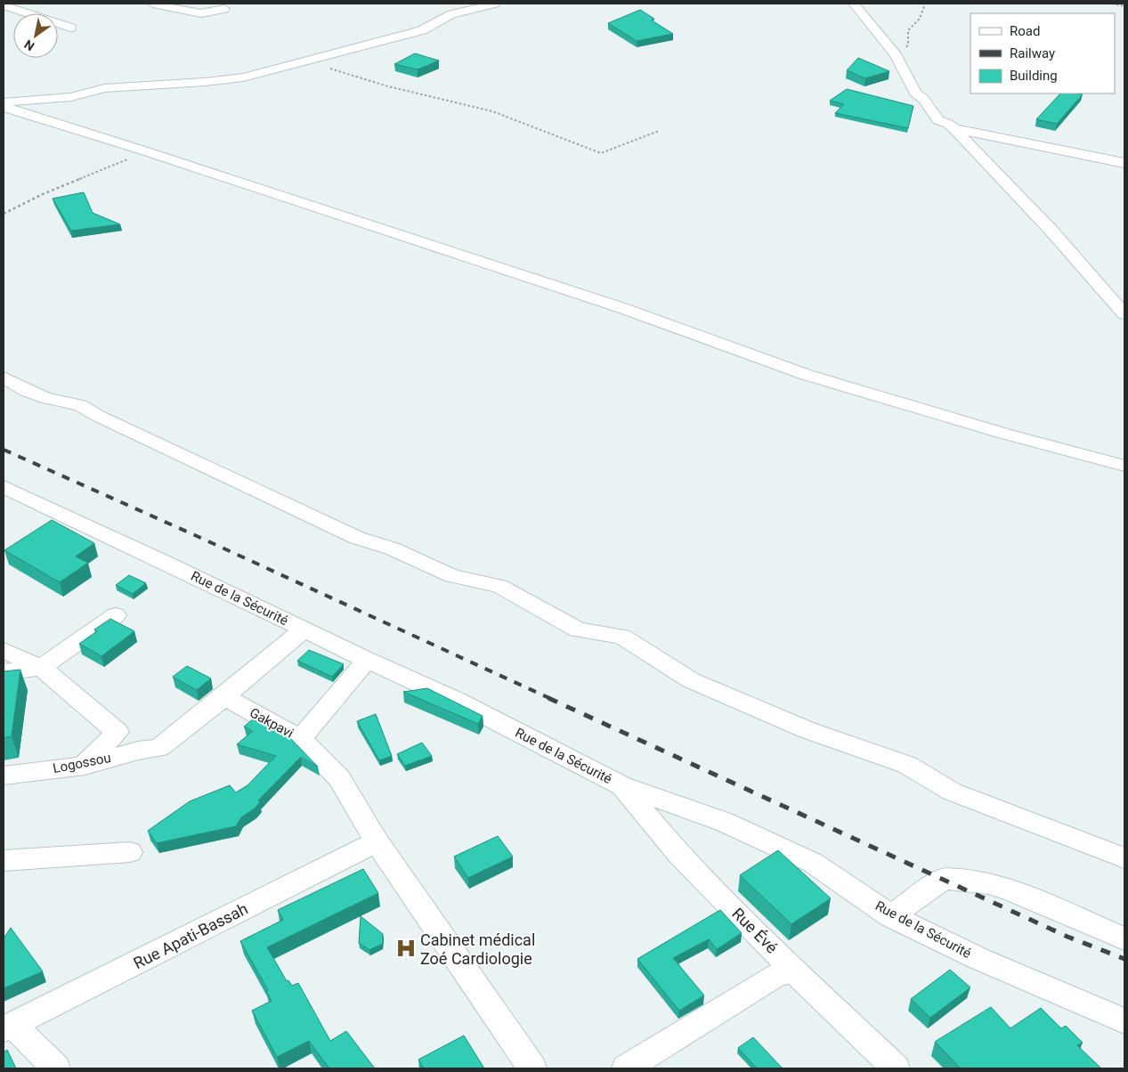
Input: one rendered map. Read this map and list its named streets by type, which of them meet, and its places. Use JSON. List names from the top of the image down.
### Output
{
  "streets": {
    "street": [
      "Rue de la Sécurité",
      "Gakpavi",
      "Logossou",
      "Rue Évé",
      "Rue Apati-Bassah"
    ]
  },
  "crossings": [
    ["Rue de la Sécurité", "Gakpavi"],
    ["Rue de la Sécurité", "Rue Évé"],
    ["Gakpavi", "Logossou"]
  ],
  "places": {
    "hospital": ["Cabinet médical Zoé Cardiologie"]
  },
  "legend": ["Road", "Railway", "Building"],
  "north": "bottom left"
}
